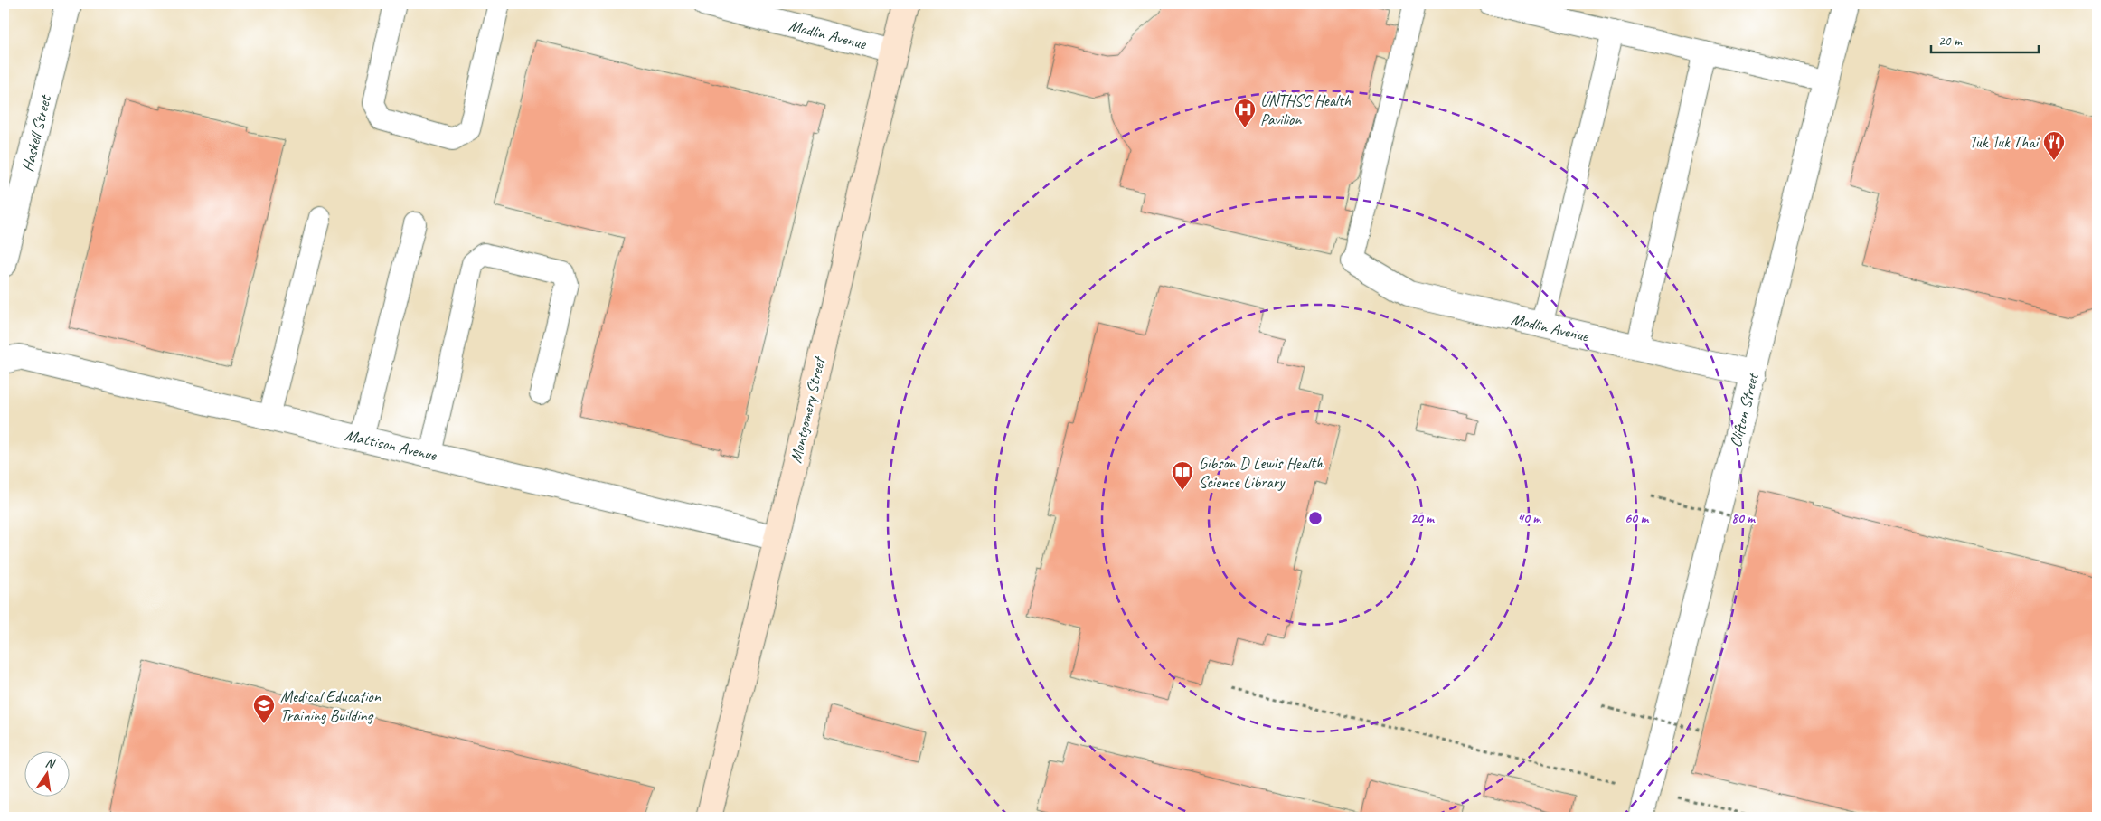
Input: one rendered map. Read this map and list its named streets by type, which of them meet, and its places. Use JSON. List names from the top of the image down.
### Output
{
  "streets": {
    "street": [
      "Modlin Avenue",
      "Haskell Street",
      "Montgomery Street",
      "Clifton Street",
      "Mattison Avenue"
    ]
  },
  "crossings": [
    ["Modlin Avenue", "Montgomery Street"],
    ["Modlin Avenue", "Clifton Street"],
    ["Montgomery Street", "Mattison Avenue"]
  ],
  "places": {
    "hospital": ["UNTHSC Health Pavilion"],
    "restaurant": ["Tuk Tuk Thai"],
    "library": ["Gibson D Lewis Health Science Library"],
    "school or university": ["Medical Education Training Building"]
  },
  "scale_bar": "20 m",
  "north": "top",
  "rings": [
    "20 m",
    "40 m",
    "60 m",
    "80 m"
  ]
}
